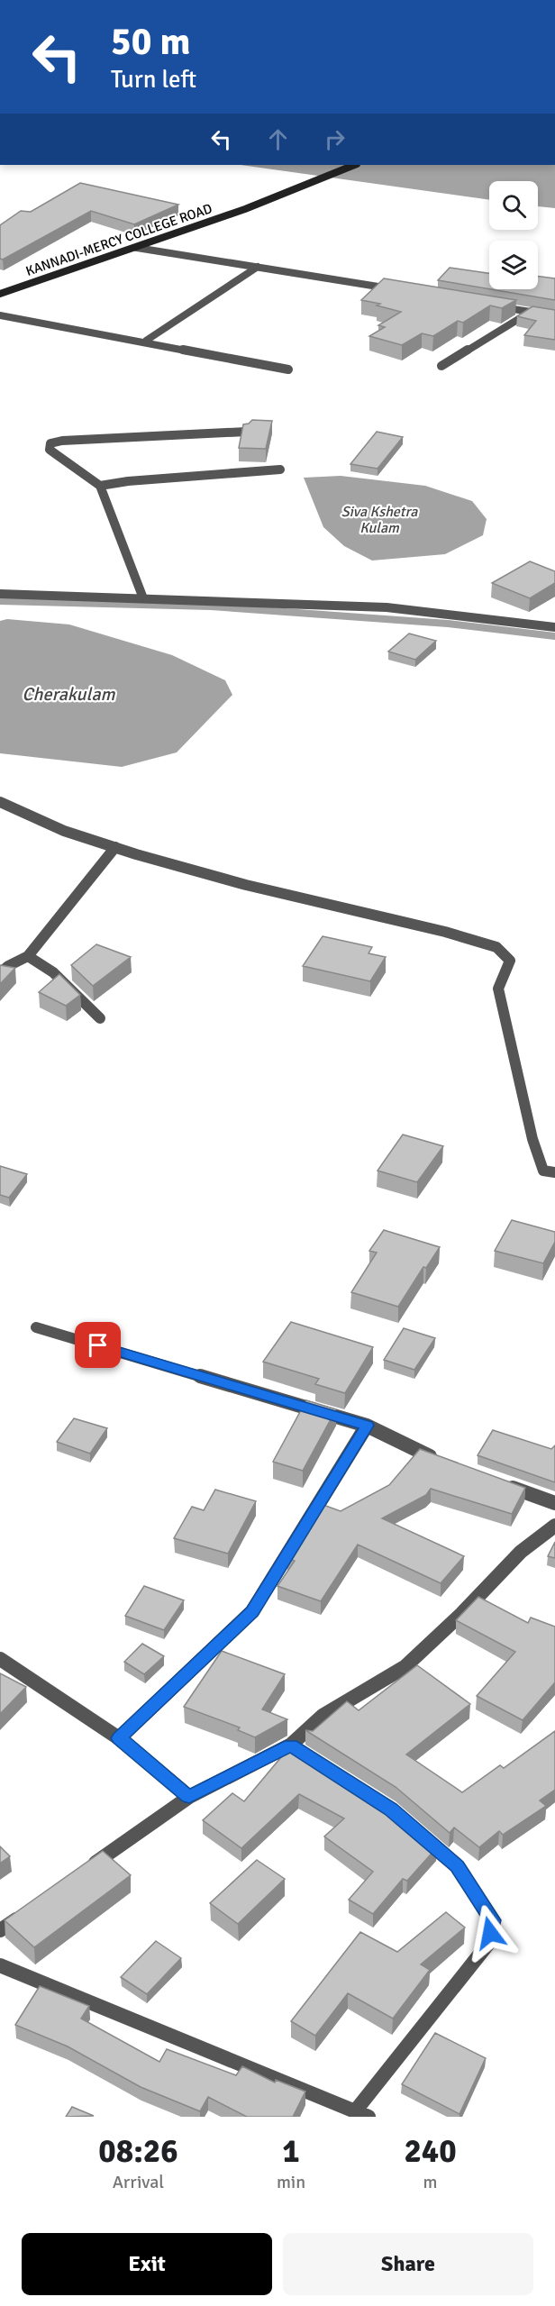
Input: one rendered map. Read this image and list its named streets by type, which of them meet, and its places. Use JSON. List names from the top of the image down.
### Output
{
  "streets": {
    "main road": ["KANNADI-MERCY COLLEGE ROAD"]
  },
  "water": ["Siva Kshetra Kulam", "Cherakulam"],
  "page": {
    "turn": ["50 m", "Turn left"],
    "eta": [
      "08:26",
      "Arrival",
      "1",
      "min",
      "240",
      "m"
    ],
    "buttons": ["Exit", "Share"]
  }
}
